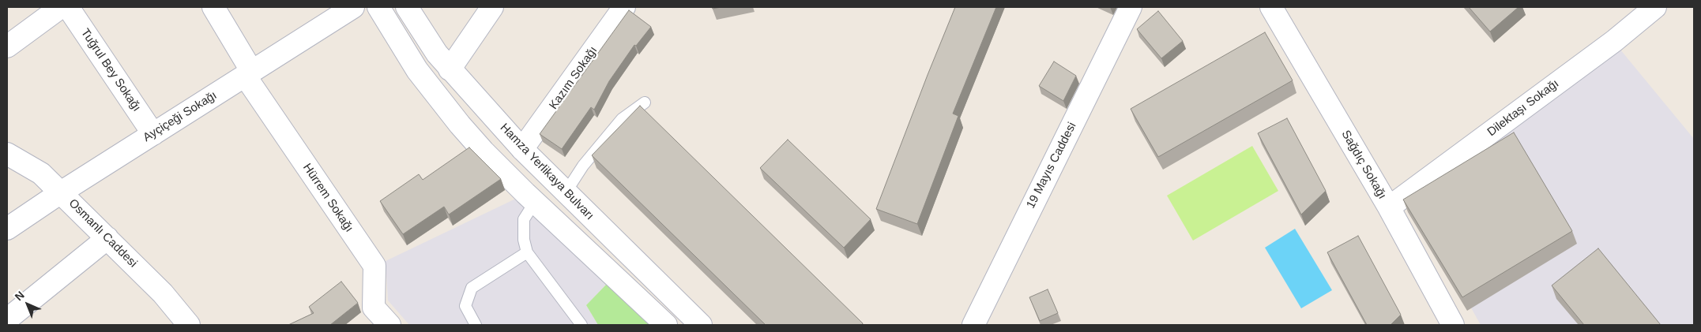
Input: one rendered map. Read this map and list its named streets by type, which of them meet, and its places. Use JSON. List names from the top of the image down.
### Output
{
  "streets": {
    "street": [
      "Tuğrul Bey Sokağı",
      "Kazım Sokağı",
      "Dilektaşı Sokağı",
      "Ayçiçeği Sokağı",
      "Sağdıç Sokağı",
      "19 Mayıs Caddesi",
      "Hamza Yerlikaya Bulvarı",
      "Hürrem Sokağı",
      "Osmanlı Caddesi"
    ]
  },
  "crossings": [
    ["Tuğrul Bey Sokağı", "Ayçiçeği Sokağı"],
    ["Kazım Sokağı", "Hamza Yerlikaya Bulvarı"],
    ["Dilektaşı Sokağı", "Sağdıç Sokağı"],
    ["Ayçiçeği Sokağı", "Hürrem Sokağı"],
    ["Ayçiçeği Sokağı", "Osmanlı Caddesi"]
  ],
  "north": "top left"
}
